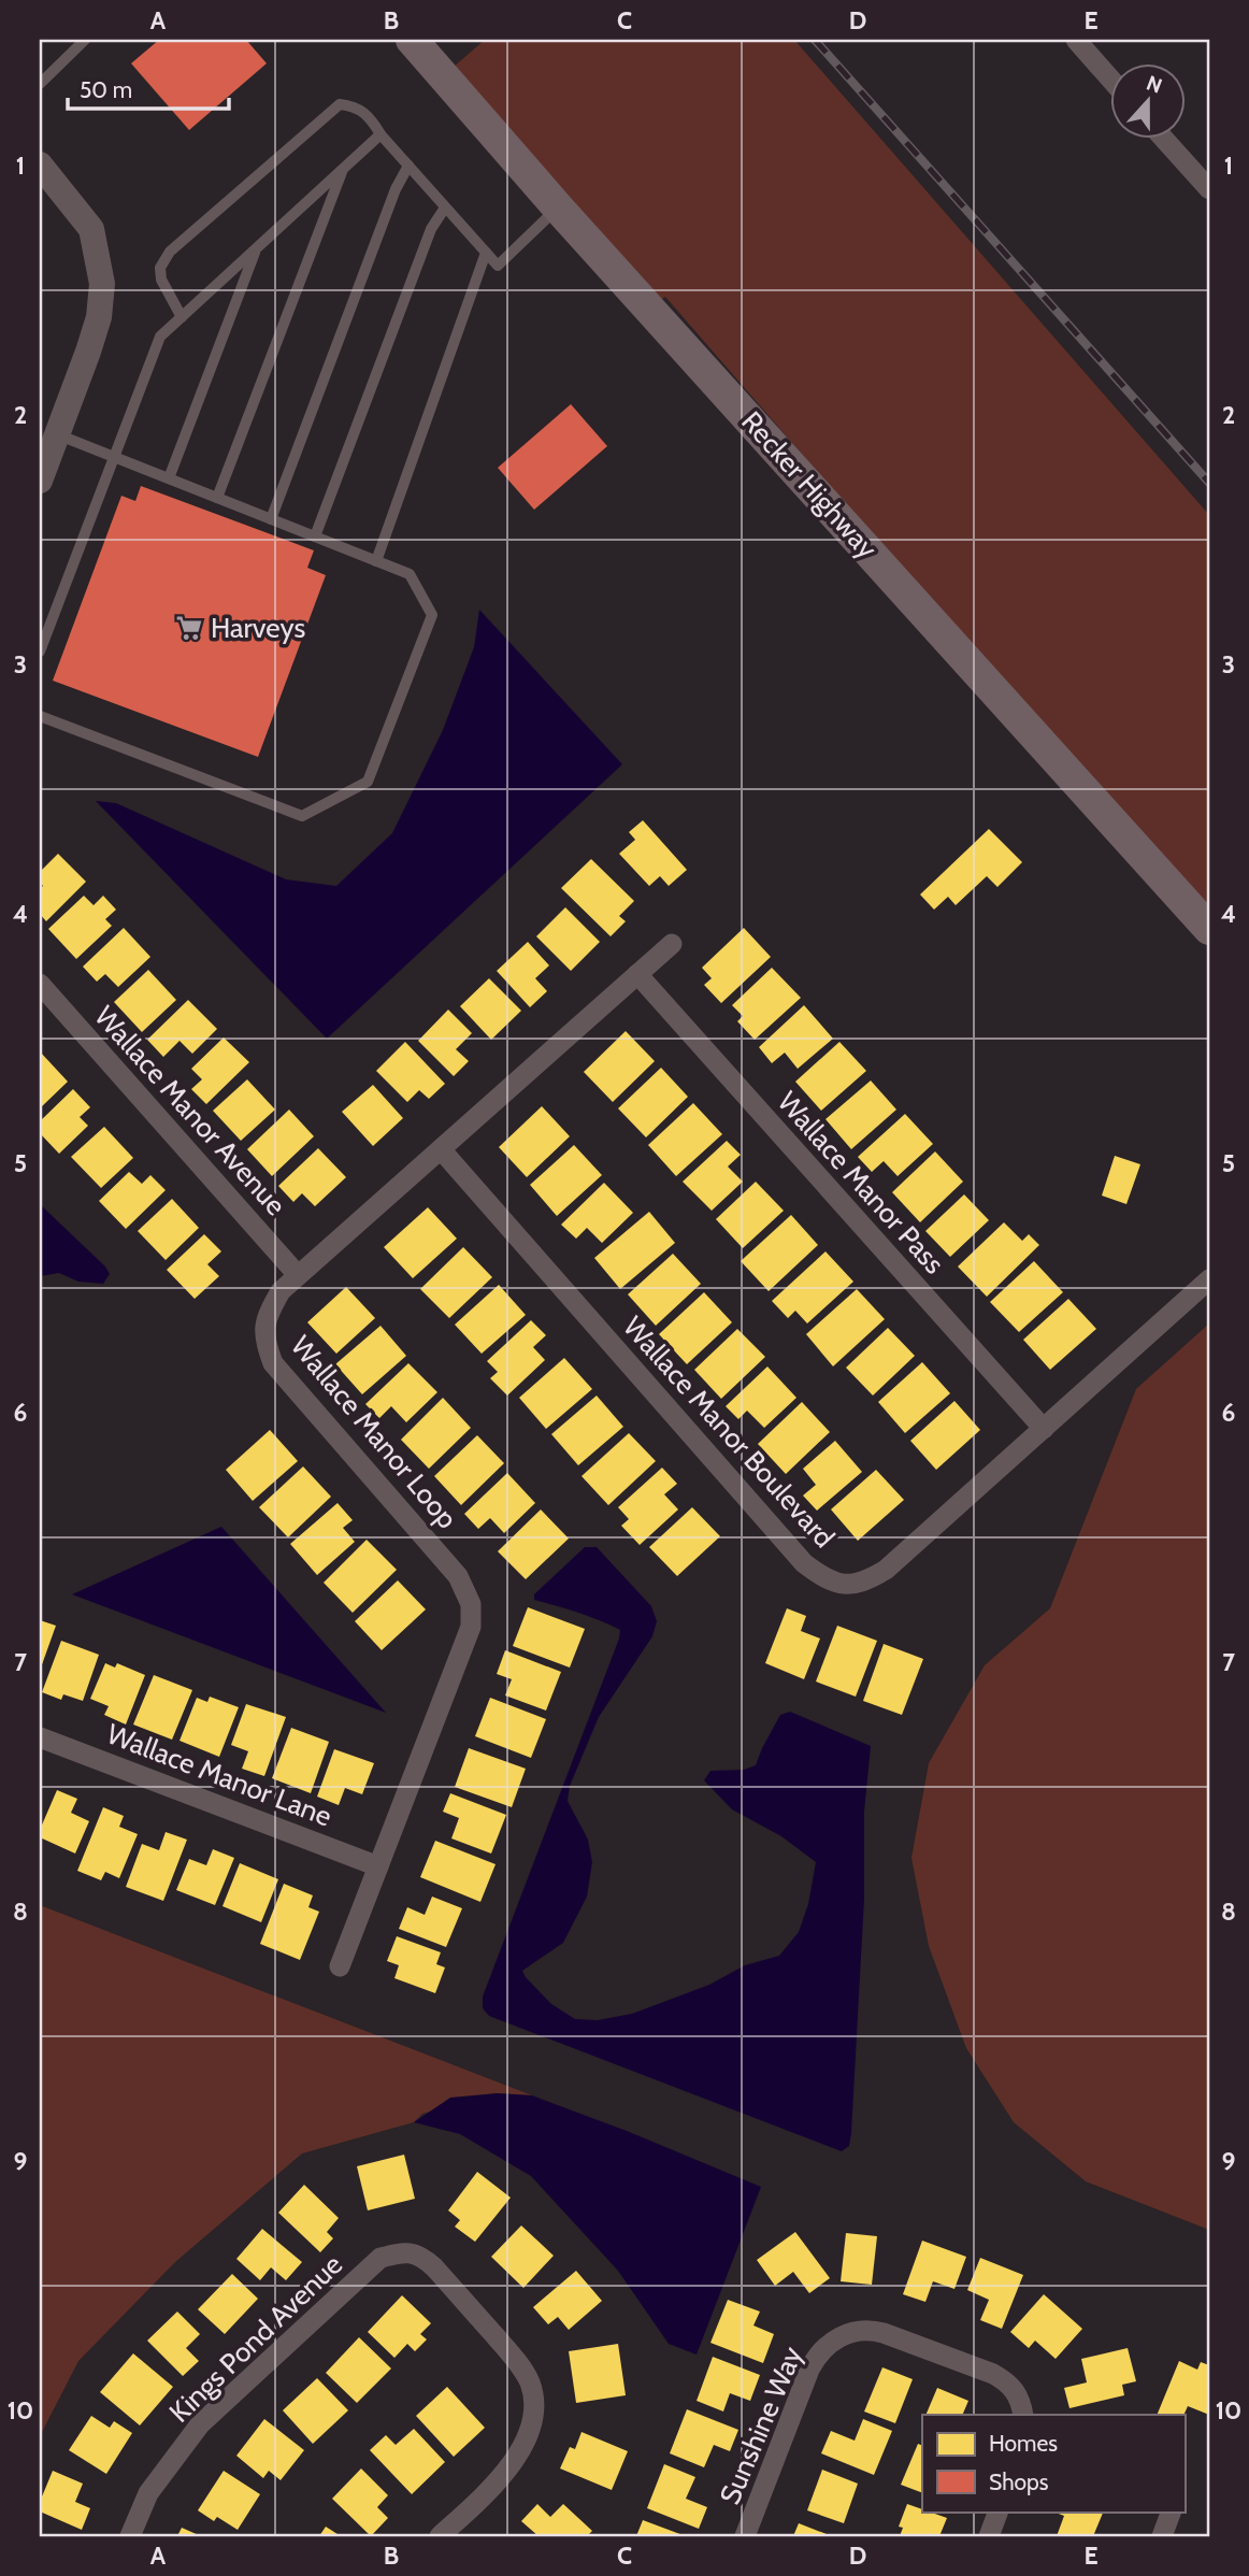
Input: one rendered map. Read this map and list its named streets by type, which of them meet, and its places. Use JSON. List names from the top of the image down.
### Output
{
  "streets": {
    "main road": ["Recker Highway"],
    "street": [
      "Wallace Manor Avenue",
      "Wallace Manor Pass",
      "Wallace Manor Loop",
      "Wallace Manor Boulevard",
      "Wallace Manor Lane",
      "Kings Pond Avenue",
      "Sunshine Way"
    ]
  },
  "crossings": [
    ["Wallace Manor Avenue", "Wallace Manor Loop"],
    ["Wallace Manor Pass", "Wallace Manor Loop"],
    ["Wallace Manor Pass", "Wallace Manor Boulevard"],
    ["Wallace Manor Loop", "Wallace Manor Boulevard"],
    ["Wallace Manor Loop", "Wallace Manor Lane"]
  ],
  "places": {
    "supermarket": ["Harveys"]
  },
  "legend": ["Homes", "Shops"],
  "scale_bar": "50 m",
  "north": "top",
  "grid": {
    "columns": [
      "A",
      "B",
      "C",
      "D",
      "E"
    ],
    "rows": [
      "1",
      "2",
      "3",
      "4",
      "5",
      "6",
      "7",
      "8",
      "9",
      "10"
    ]
  }
}
